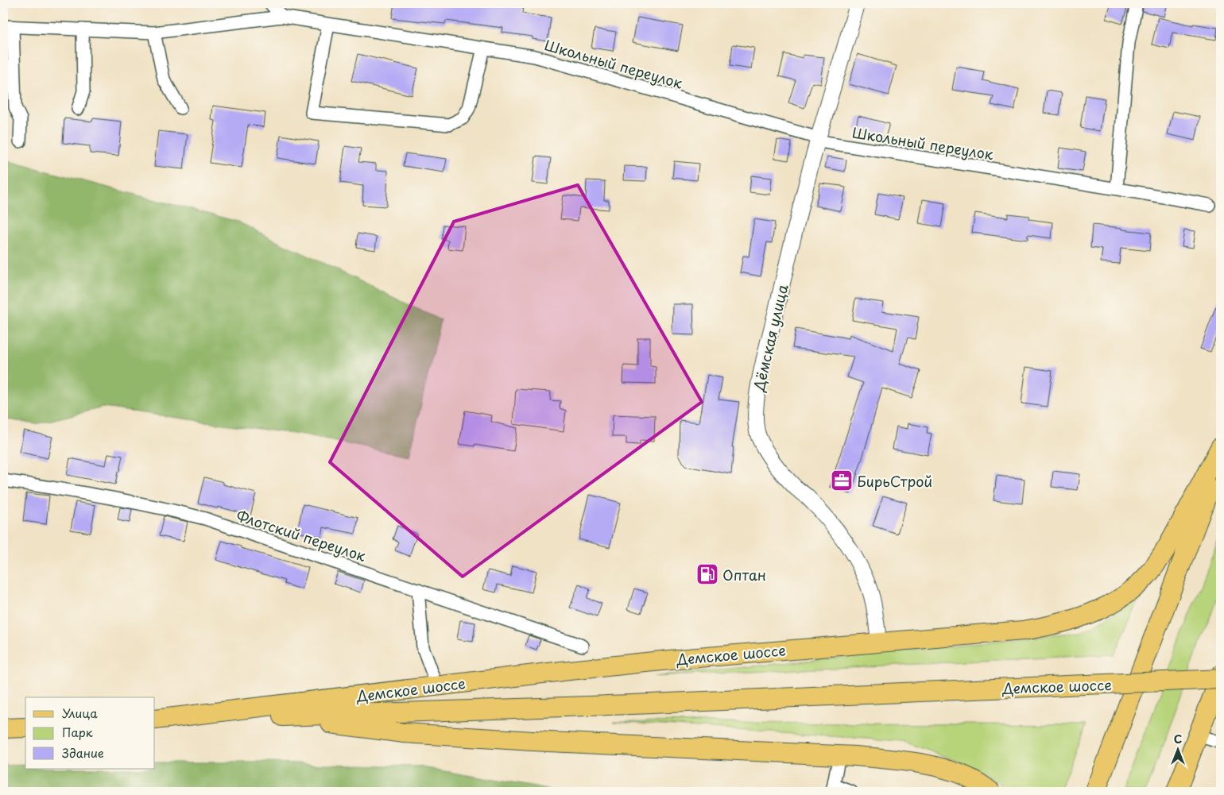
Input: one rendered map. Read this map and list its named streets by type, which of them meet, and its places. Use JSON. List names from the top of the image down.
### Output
{
  "streets": {
    "main road": ["Демское шоссе"],
    "street": ["Школьный переулок", "Дёмская улица", "Флотский переулок"]
  },
  "crossings": [
    ["Школьный переулок", "Дёмская улица"],
    ["Дёмская улица", "Демское шоссе"]
  ],
  "places": {
    "office": ["БирьСтрой"],
    "fuel station": ["Оптан"]
  },
  "legend": ["Улица", "Парк", "Здание"],
  "north": "top"
}
